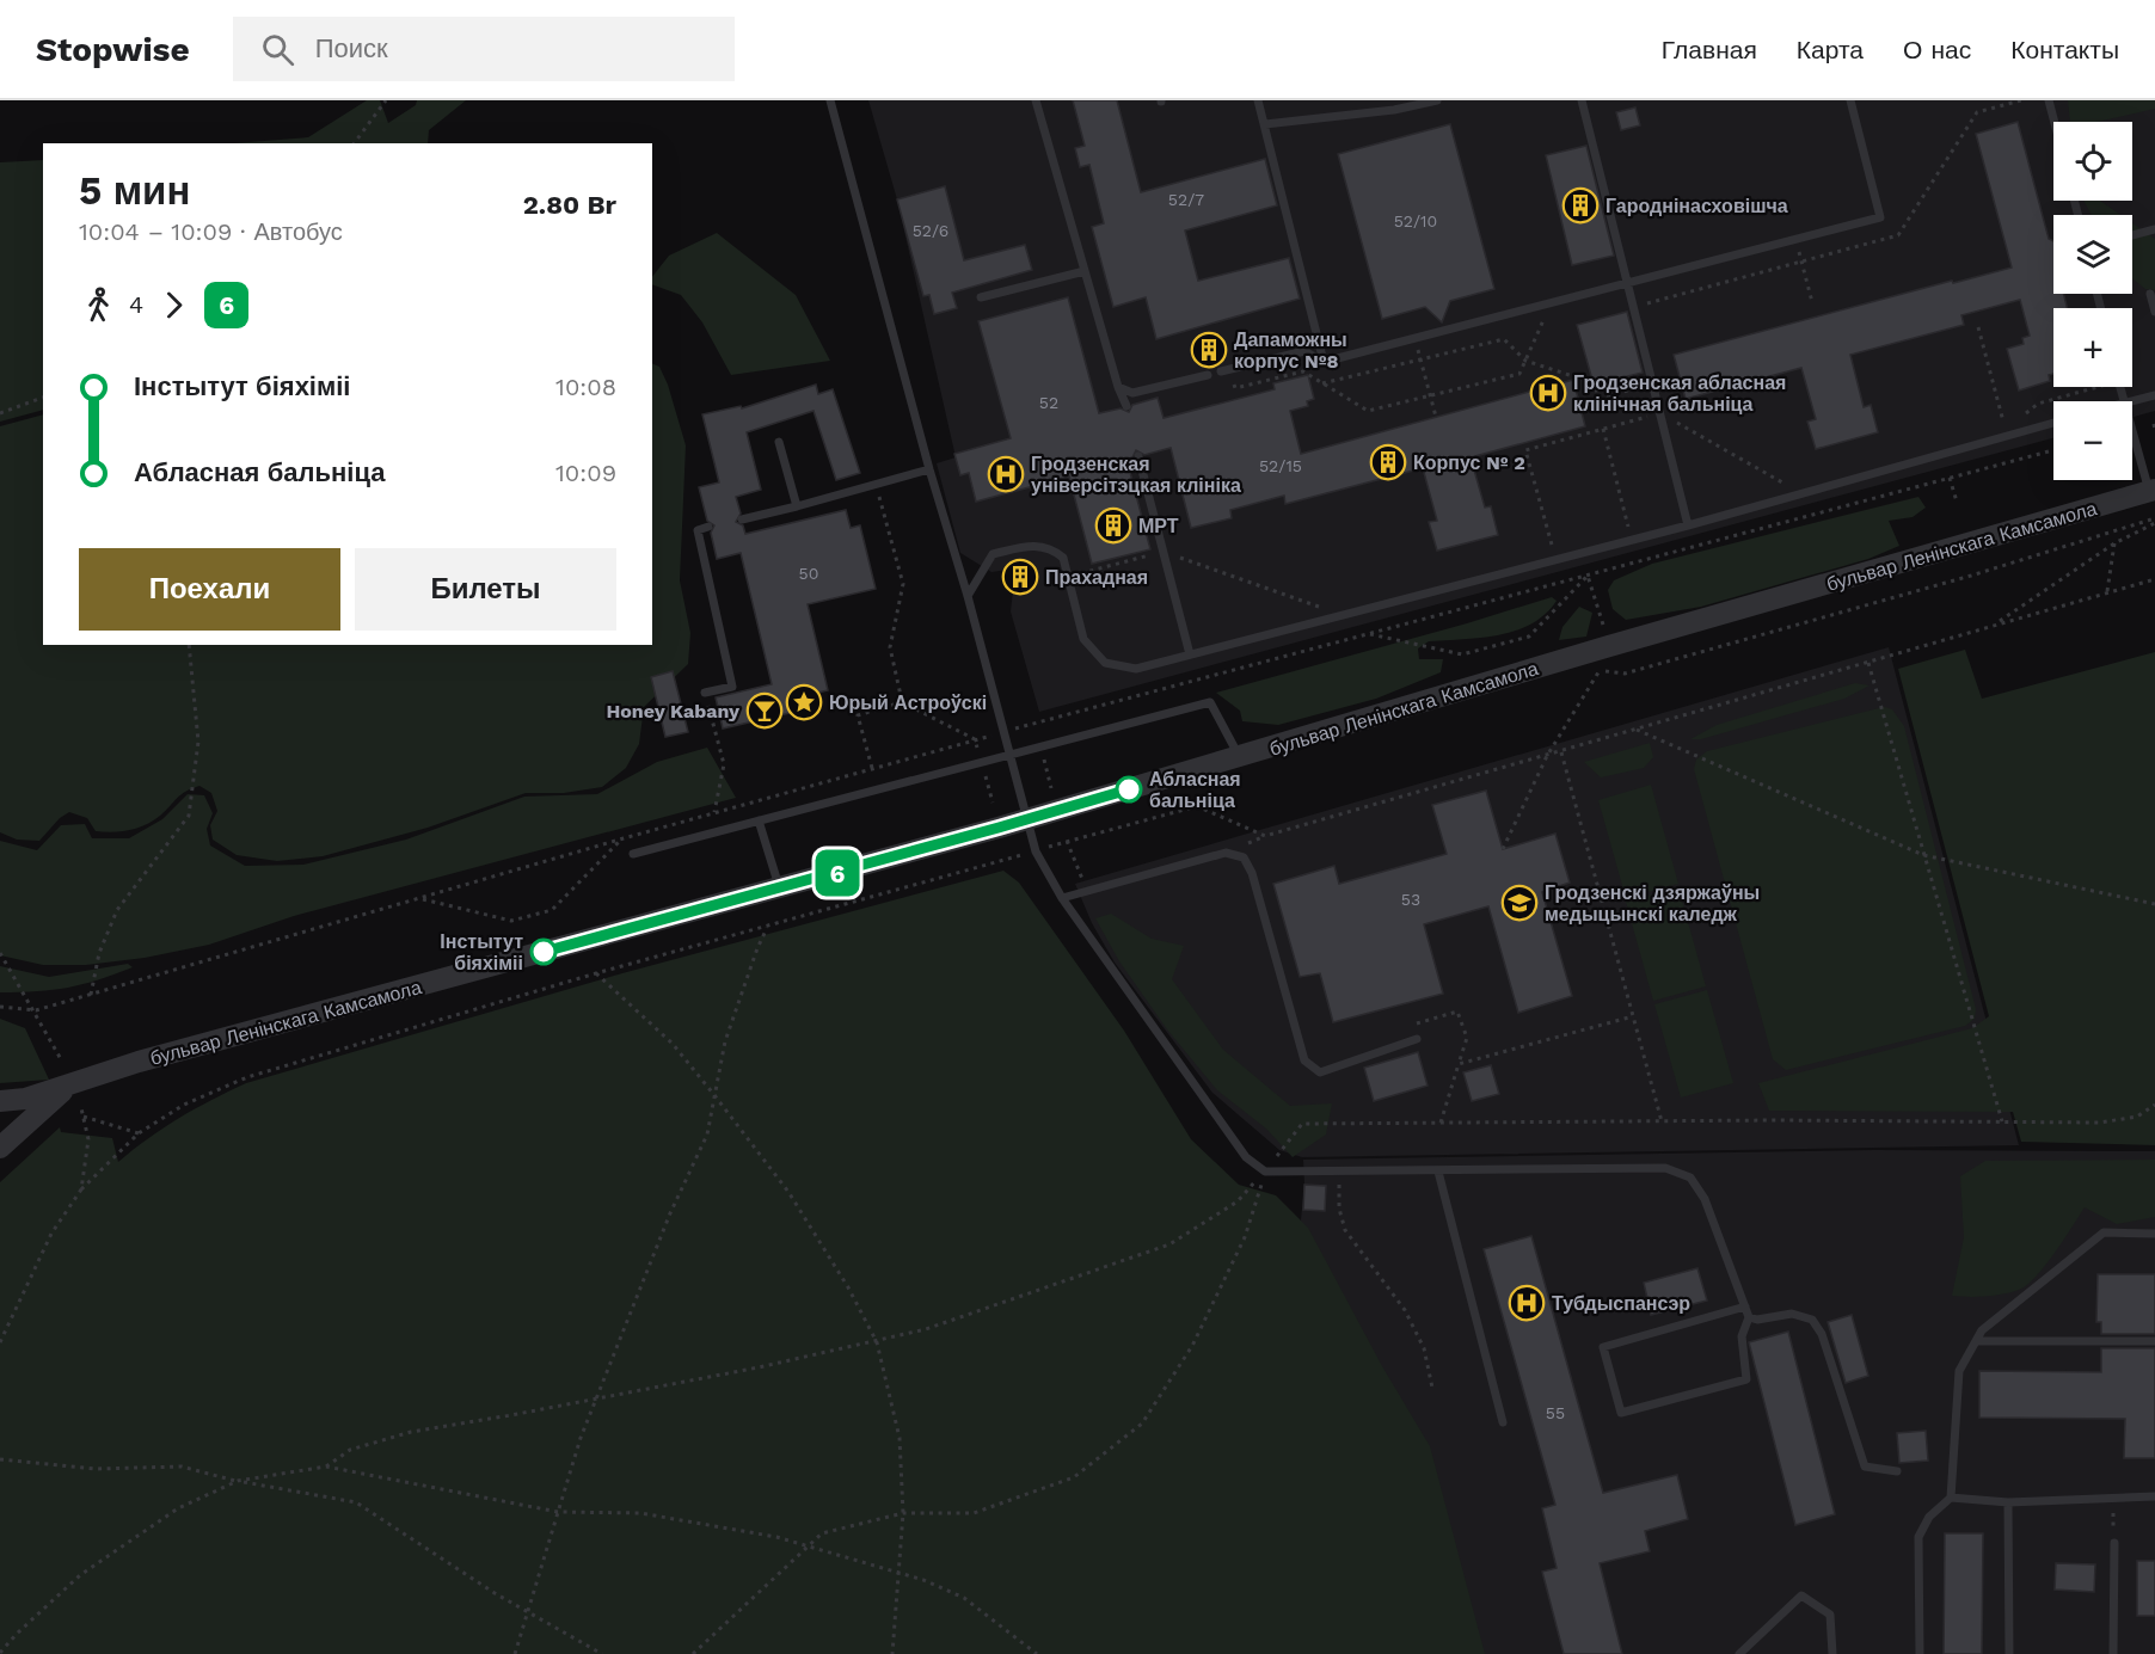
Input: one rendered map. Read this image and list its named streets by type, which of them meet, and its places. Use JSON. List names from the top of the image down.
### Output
{
  "streets": {
    "street": ["бульвар Ленінскага Камсамола"]
  },
  "places": {
    "building": [
      "Гароднінасховішча",
      "Дапаможны корпус №8",
      "Корпус № 2",
      "МРТ",
      "Прахадная"
    ],
    "hospital": ["Гродзенская абласная клінічная бальніца", "Гродзенская універсітэцкая клініка", "Тубдыспансэр"],
    "place": ["Юрый Астроўскі"],
    "bar": ["Honey Kabany"],
    "other": ["Абласная бальніца", "Інстытут біяхіміі"],
    "school or university": ["Гродзенскі дзяржаўны медыцынскі каледж"]
  },
  "lines": ["bus line 6"],
  "house_numbers": [
    "52/7",
    "52/10",
    "52/6",
    "52",
    "52/15",
    "50",
    "53",
    "55"
  ],
  "page": {
    "header": "Stopwise",
    "search": "Поиск",
    "nav": [
      "Главная",
      "Карта",
      "О нас",
      "Контакты"
    ],
    "on_map": "6",
    "map_buttons": ["+", "−"],
    "heading": ["5 мин", "10:04 – 10:09 · Автобус", "2.80 Br"],
    "legs": ["4", "6"],
    "list": [
      {
        "name": "Інстытут біяхіміі",
        "value": "10:08"
      },
      {
        "name": "Абласная бальніца",
        "value": "10:09"
      }
    ],
    "buttons": ["Поехали", "Билеты"]
  }
}
